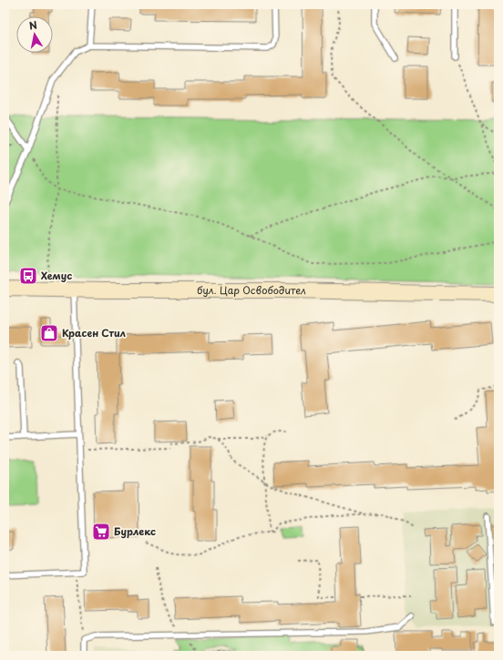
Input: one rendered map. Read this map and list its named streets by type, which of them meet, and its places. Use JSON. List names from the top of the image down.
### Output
{
  "streets": {
    "main road": ["бул. Цар Освободител"]
  },
  "places": {
    "bus stop": ["Хемус"],
    "shop": ["Красен Стил"],
    "supermarket": ["Бурлекс"]
  },
  "north": "top"
}
